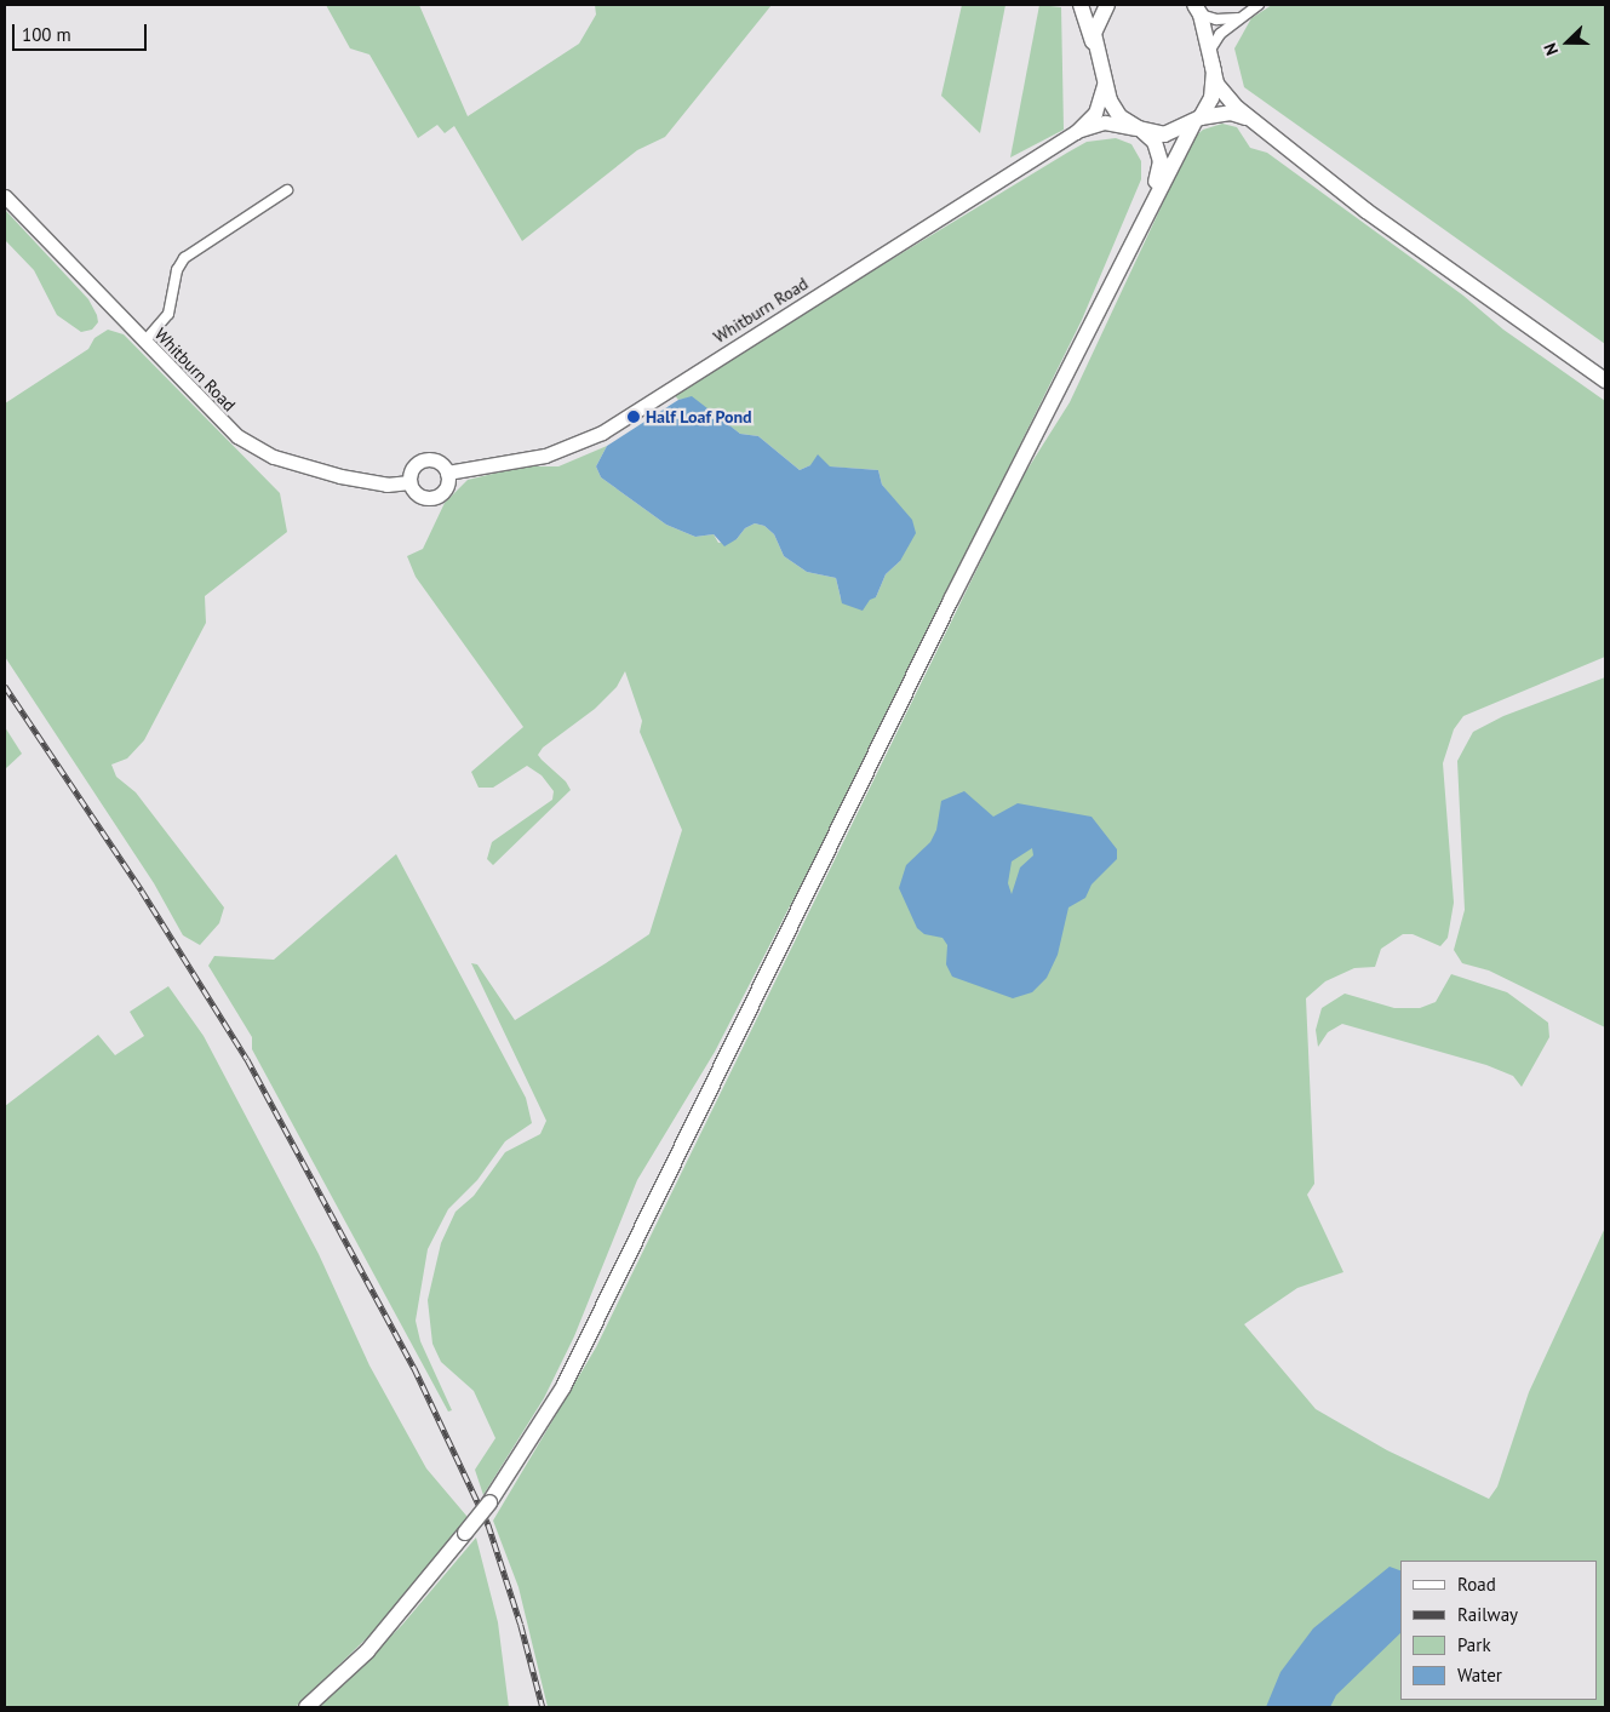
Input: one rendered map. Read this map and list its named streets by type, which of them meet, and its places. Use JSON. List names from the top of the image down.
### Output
{
  "streets": {
    "main road": ["Whitburn Road"]
  },
  "places": ["Half Loaf Pond"],
  "legend": [
    "Road",
    "Railway",
    "Park",
    "Water"
  ],
  "scale_bar": "100 m",
  "north": "left"
}
